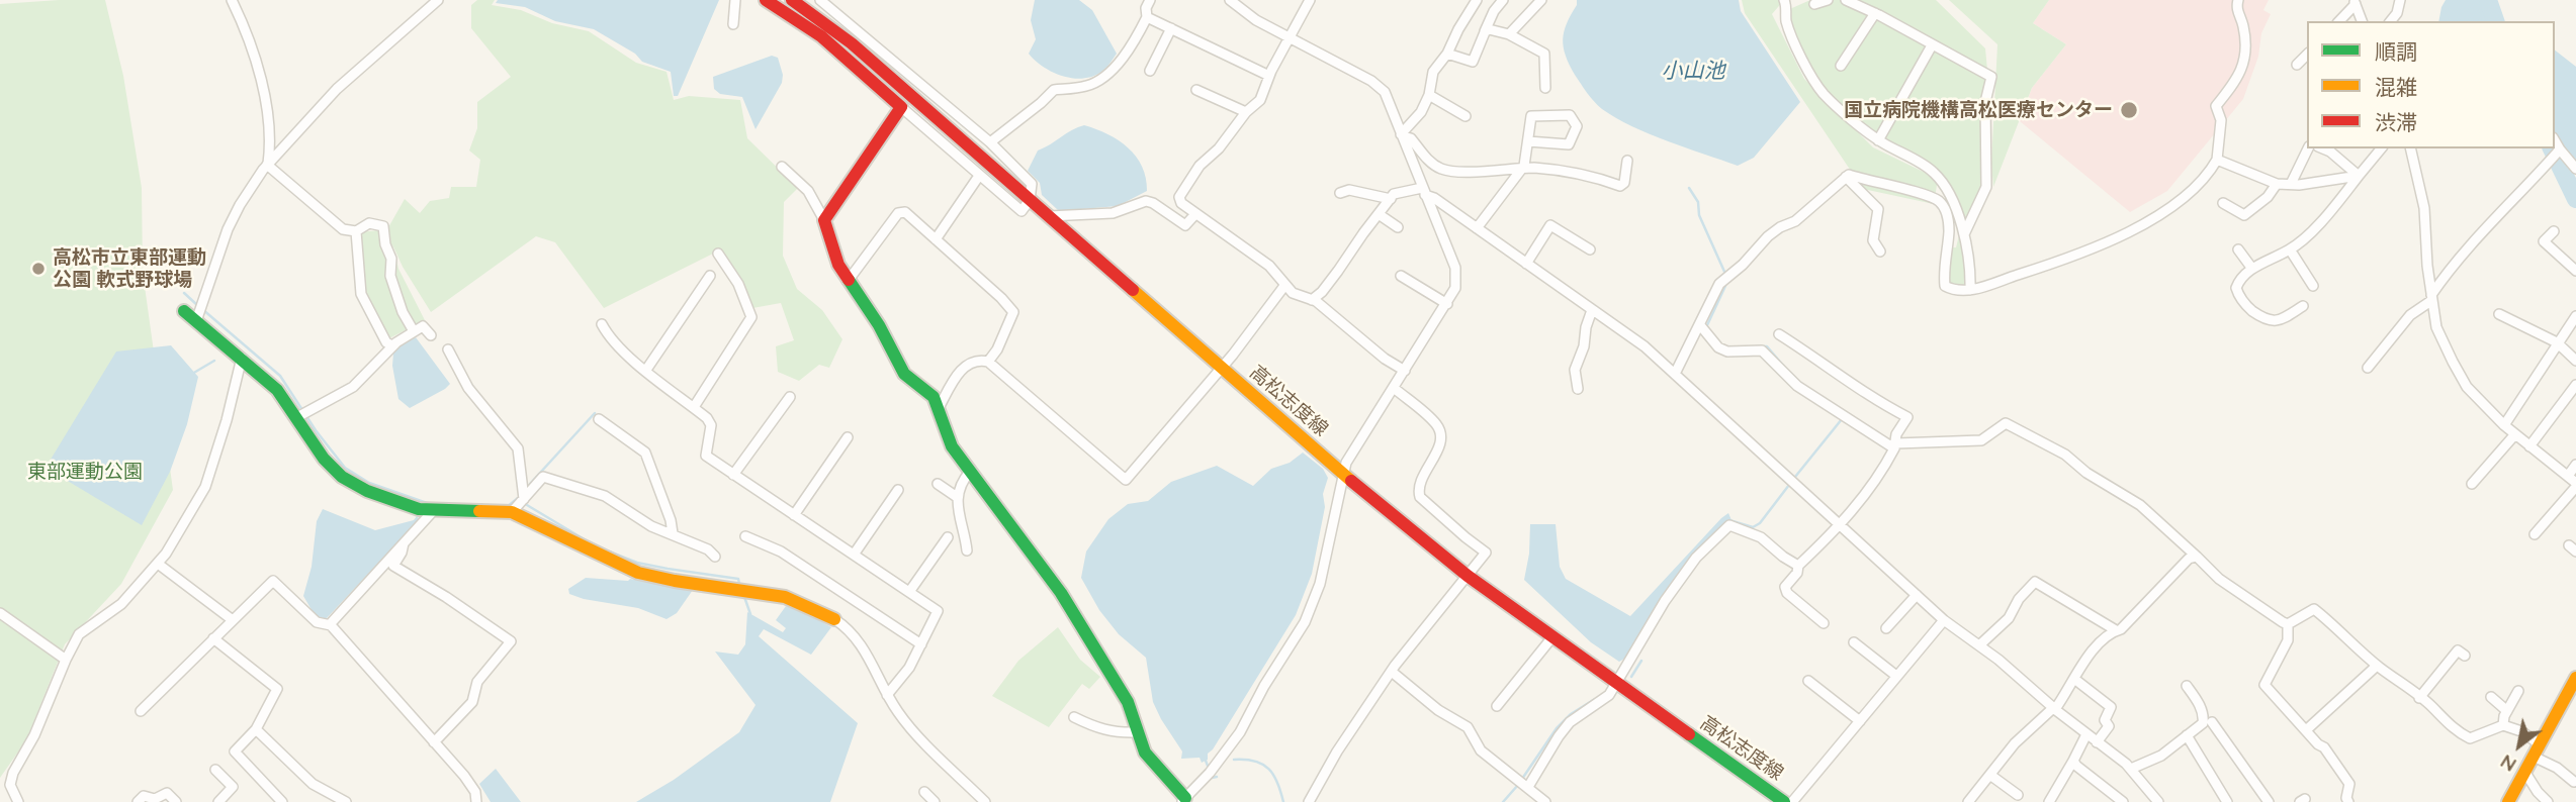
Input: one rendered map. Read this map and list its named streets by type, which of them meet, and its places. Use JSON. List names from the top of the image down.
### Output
{
  "streets": {
    "street": ["高松志度線"]
  },
  "water": ["小山池"],
  "parks": ["東部運動公園"],
  "places": ["国立病院機構高松医療センター", "高松市立東部運動 公園 軟式野球場"],
  "legend": ["順調", "混雑", "渋滞"],
  "north": "bottom left"
}
